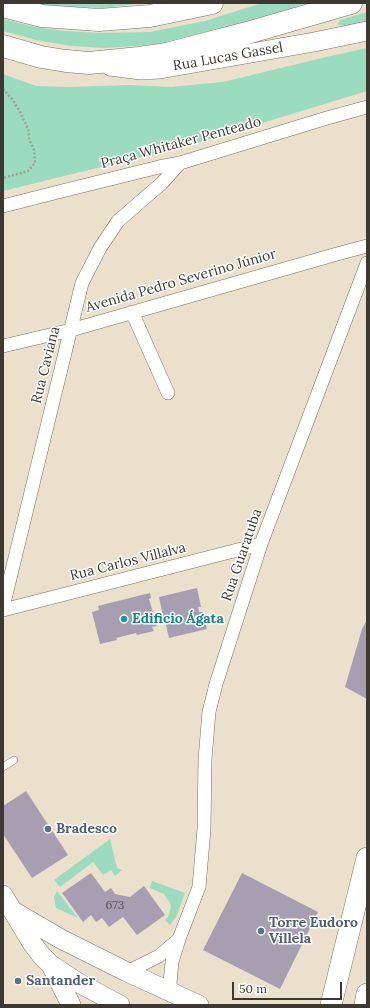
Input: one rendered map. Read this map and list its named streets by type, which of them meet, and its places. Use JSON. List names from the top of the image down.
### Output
{
  "streets": {
    "main road": ["Rua Lucas Gassel"],
    "street": [
      "Praça Whitaker Penteado",
      "Avenida Pedro Severino Júnior",
      "Rua Caviana",
      "Rua Guaratuba",
      "Rua Carlos Villalva"
    ]
  },
  "crossings": [
    ["Praça Whitaker Penteado", "Rua Caviana"],
    ["Avenida Pedro Severino Júnior", "Rua Caviana"],
    ["Rua Guaratuba", "Rua Carlos Villalva"]
  ],
  "places": [
    "Edificio Ágata",
    "Bradesco",
    "Torre Eudoro Villela",
    "Santander"
  ],
  "house_numbers": ["673"],
  "scale_bar": "50 m"
}
